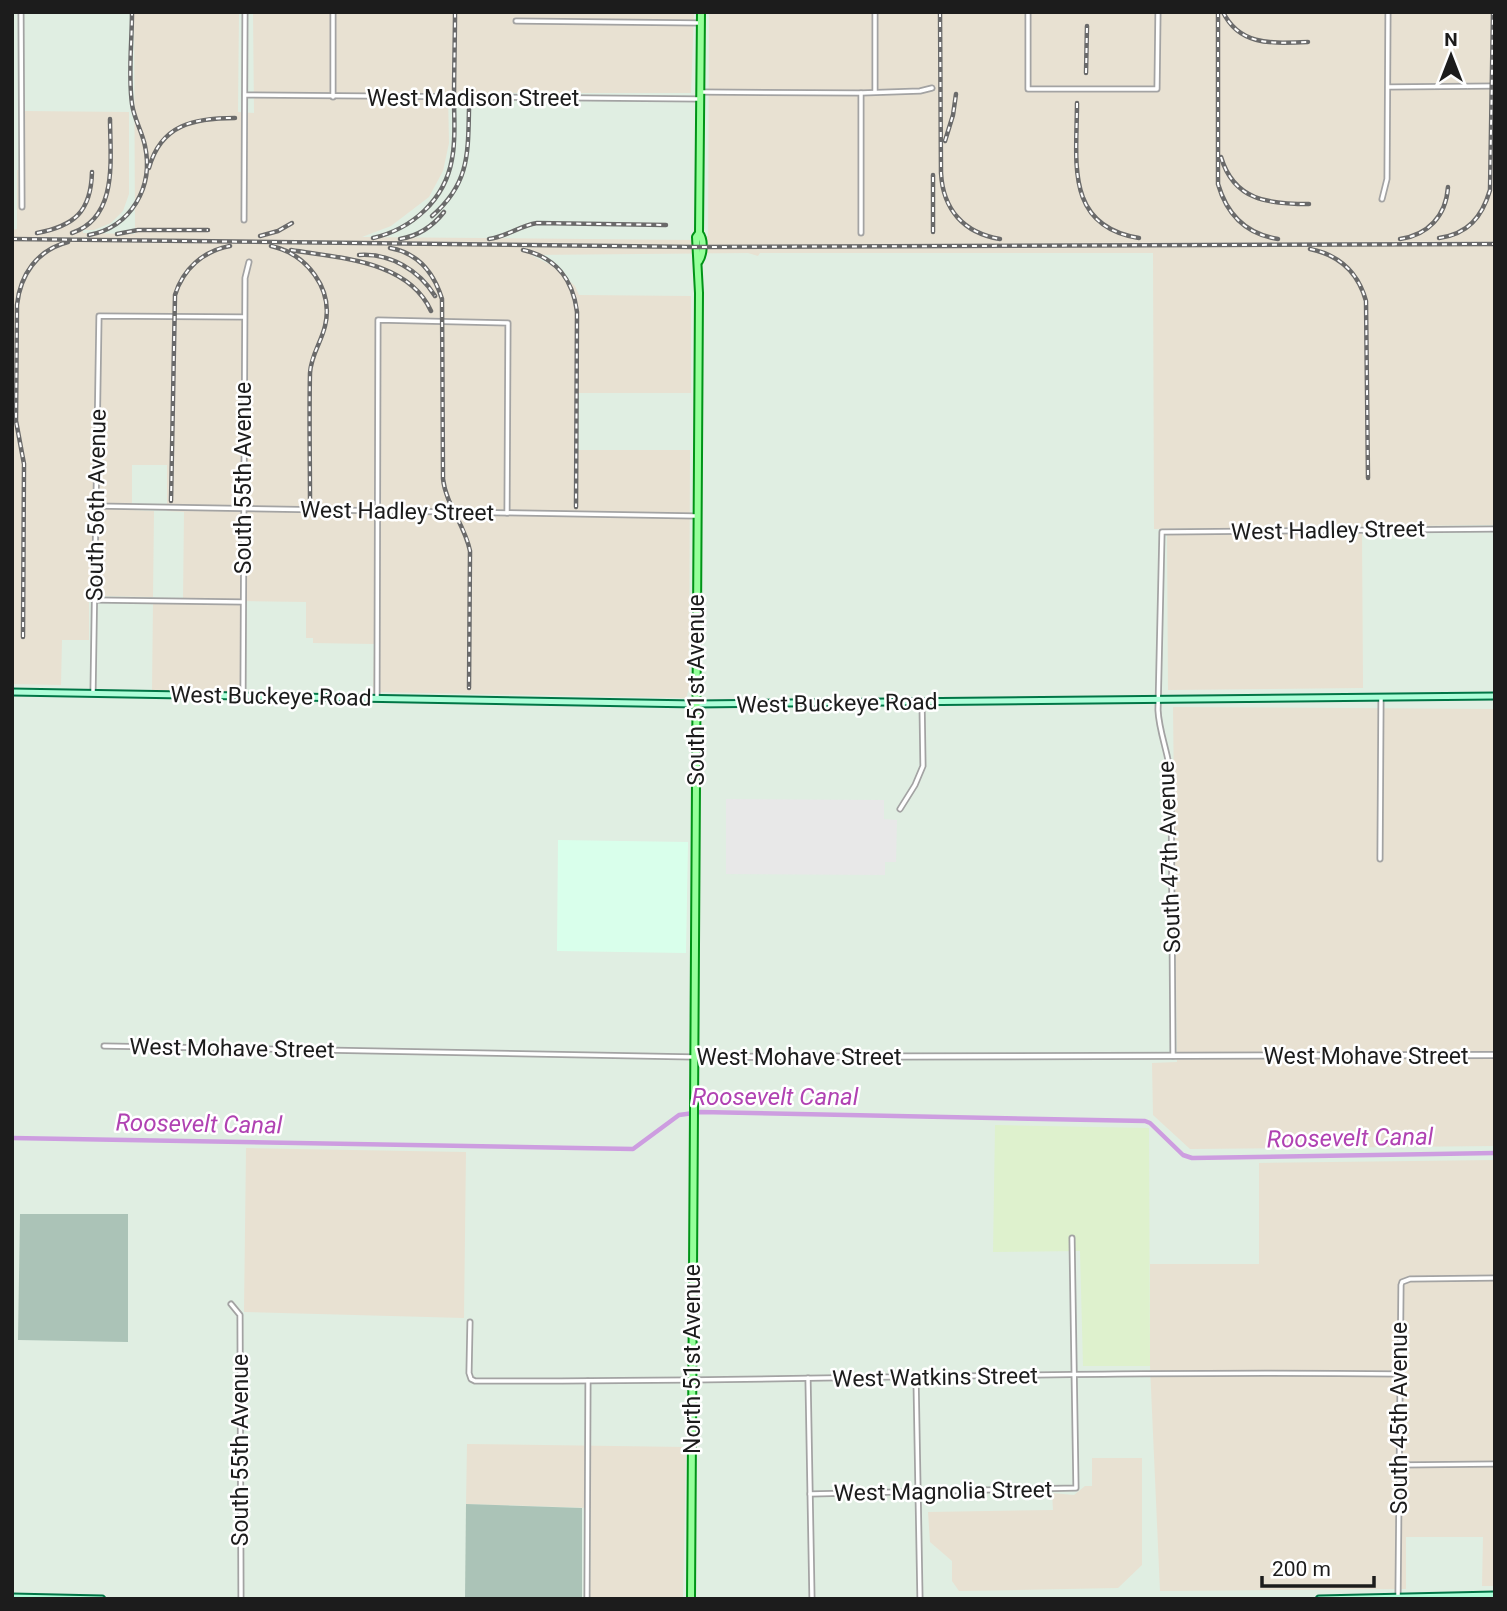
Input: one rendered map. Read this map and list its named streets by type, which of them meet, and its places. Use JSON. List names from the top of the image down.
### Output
{
  "streets": {
    "main road": ["South 51st Avenue", "West Buckeye Road", "North 51st Avenue"],
    "street": [
      "West Madison Street",
      "South 55th Avenue",
      "South 56th Avenue",
      "West Hadley Street",
      "South 47th Avenue",
      "West Mohave Street",
      "West Watkins Street",
      "South 45th Avenue",
      "West Magnolia Street"
    ]
  },
  "crossings": [
    ["West Madison Street", "South 51st Avenue"],
    ["South 55th Avenue", "South 56th Avenue"],
    ["South 55th Avenue", "West Hadley Street"],
    ["South 55th Avenue", "West Buckeye Road"],
    ["South 56th Avenue", "West Hadley Street"],
    ["South 56th Avenue", "West Buckeye Road"],
    ["West Hadley Street", "South 51st Avenue"],
    ["West Hadley Street", "South 47th Avenue"],
    ["South 51st Avenue", "West Buckeye Road"],
    ["South 51st Avenue", "West Mohave Street"],
    ["South 51st Avenue", "North 51st Avenue"],
    ["West Buckeye Road", "South 47th Avenue"],
    ["South 47th Avenue", "West Mohave Street"],
    ["North 51st Avenue", "West Watkins Street"],
    ["West Watkins Street", "South 45th Avenue"],
    ["West Watkins Street", "West Magnolia Street"]
  ],
  "water": ["Roosevelt Canal"],
  "scale_bar": "200 m",
  "north": "top"
}
